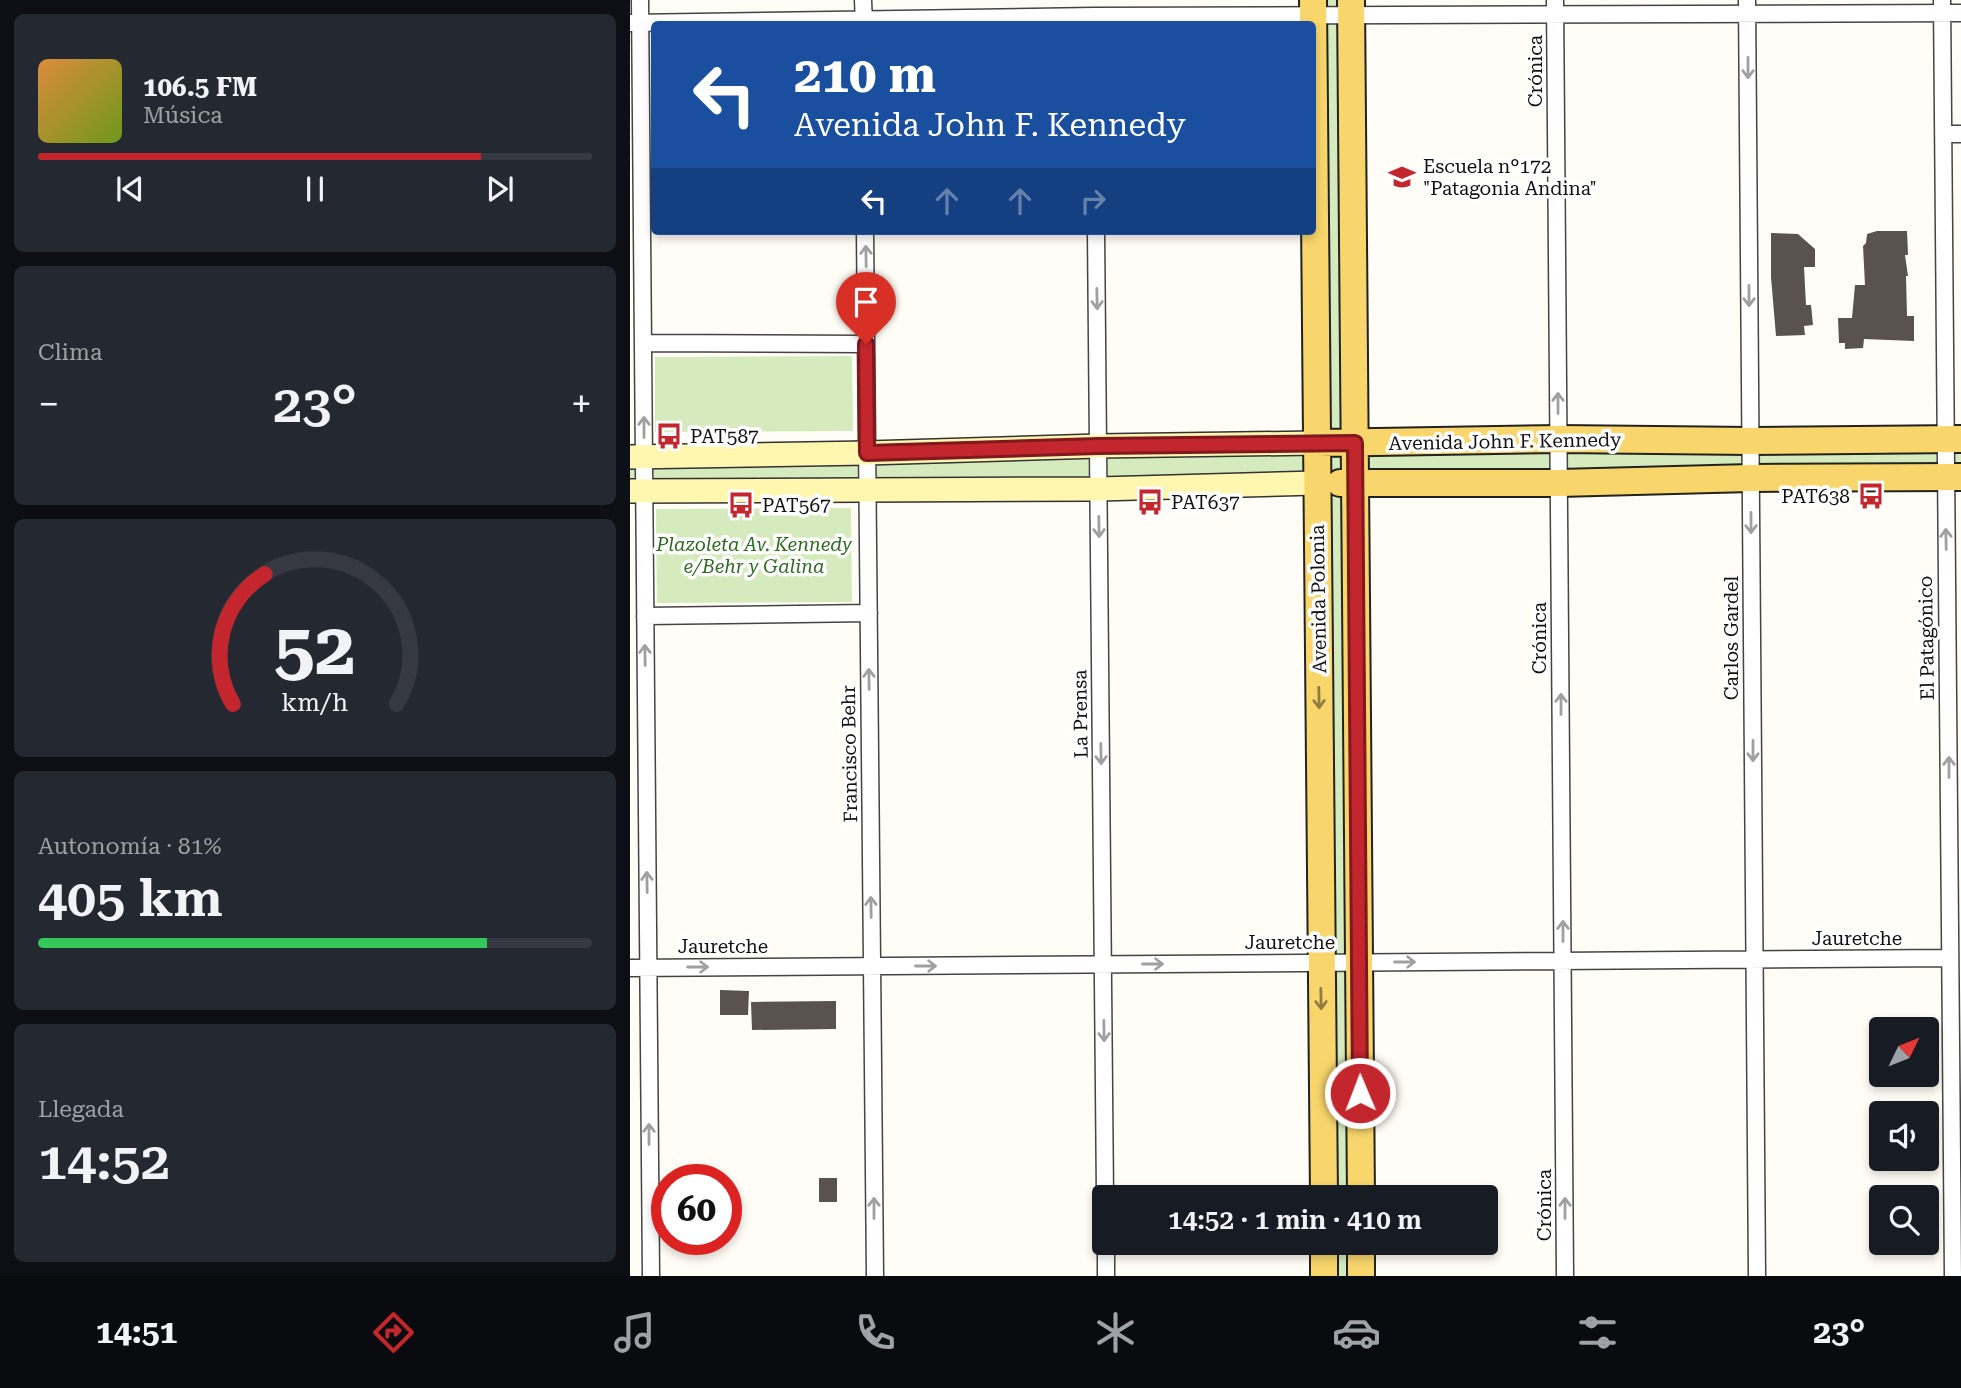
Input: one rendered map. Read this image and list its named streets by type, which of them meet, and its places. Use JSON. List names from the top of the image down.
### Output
{
  "streets": {
    "main road": ["Avenida John F. Kennedy", "Avenida Polonia"],
    "street": [
      "Crónica",
      "Carlos Gardel",
      "El Patagónico",
      "La Prensa",
      "Francisco Behr",
      "Jauretche"
    ]
  },
  "crossings": [
    ["Crónica", "Avenida John F. Kennedy"],
    ["Crónica", "Jauretche"],
    ["Avenida John F. Kennedy", "Avenida Polonia"],
    ["Avenida John F. Kennedy", "Carlos Gardel"],
    ["Avenida John F. Kennedy", "El Patagónico"],
    ["Avenida John F. Kennedy", "La Prensa"],
    ["Avenida John F. Kennedy", "Francisco Behr"],
    ["Avenida Polonia", "Jauretche"],
    ["Carlos Gardel", "Jauretche"],
    ["El Patagónico", "Jauretche"],
    ["La Prensa", "Jauretche"],
    ["Francisco Behr", "Jauretche"]
  ],
  "one_way": [
    "Crónica",
    "Carlos Gardel",
    "La Prensa",
    "Francisco Behr",
    "Jauretche"
  ],
  "parks": ["Plazoleta Av. Kennedy e/Behr y Galina"],
  "places": {
    "school or university": ["Escuela n°172 \"Patagonia Andina\""],
    "bus stop": [
      "PAT587",
      "PAT638",
      "PAT637",
      "PAT567"
    ]
  },
  "north": "top right",
  "page": {
    "turn": ["210 m", "Avenida John F. Kennedy"],
    "song": ["106.5 FM", "Música"],
    "tile": [
      "Clima",
      ["Autonomía · 81%", "405 km"],
      ["Llegada", "14:52"]
    ],
    "heat": ["−", "23°", "+"],
    "limit": "60",
    "trip": "14:52 · 1 min · 410 m",
    "tabs": ["14:51", "23°"],
    "gauge": ["52", "km/h"]
  }
}
